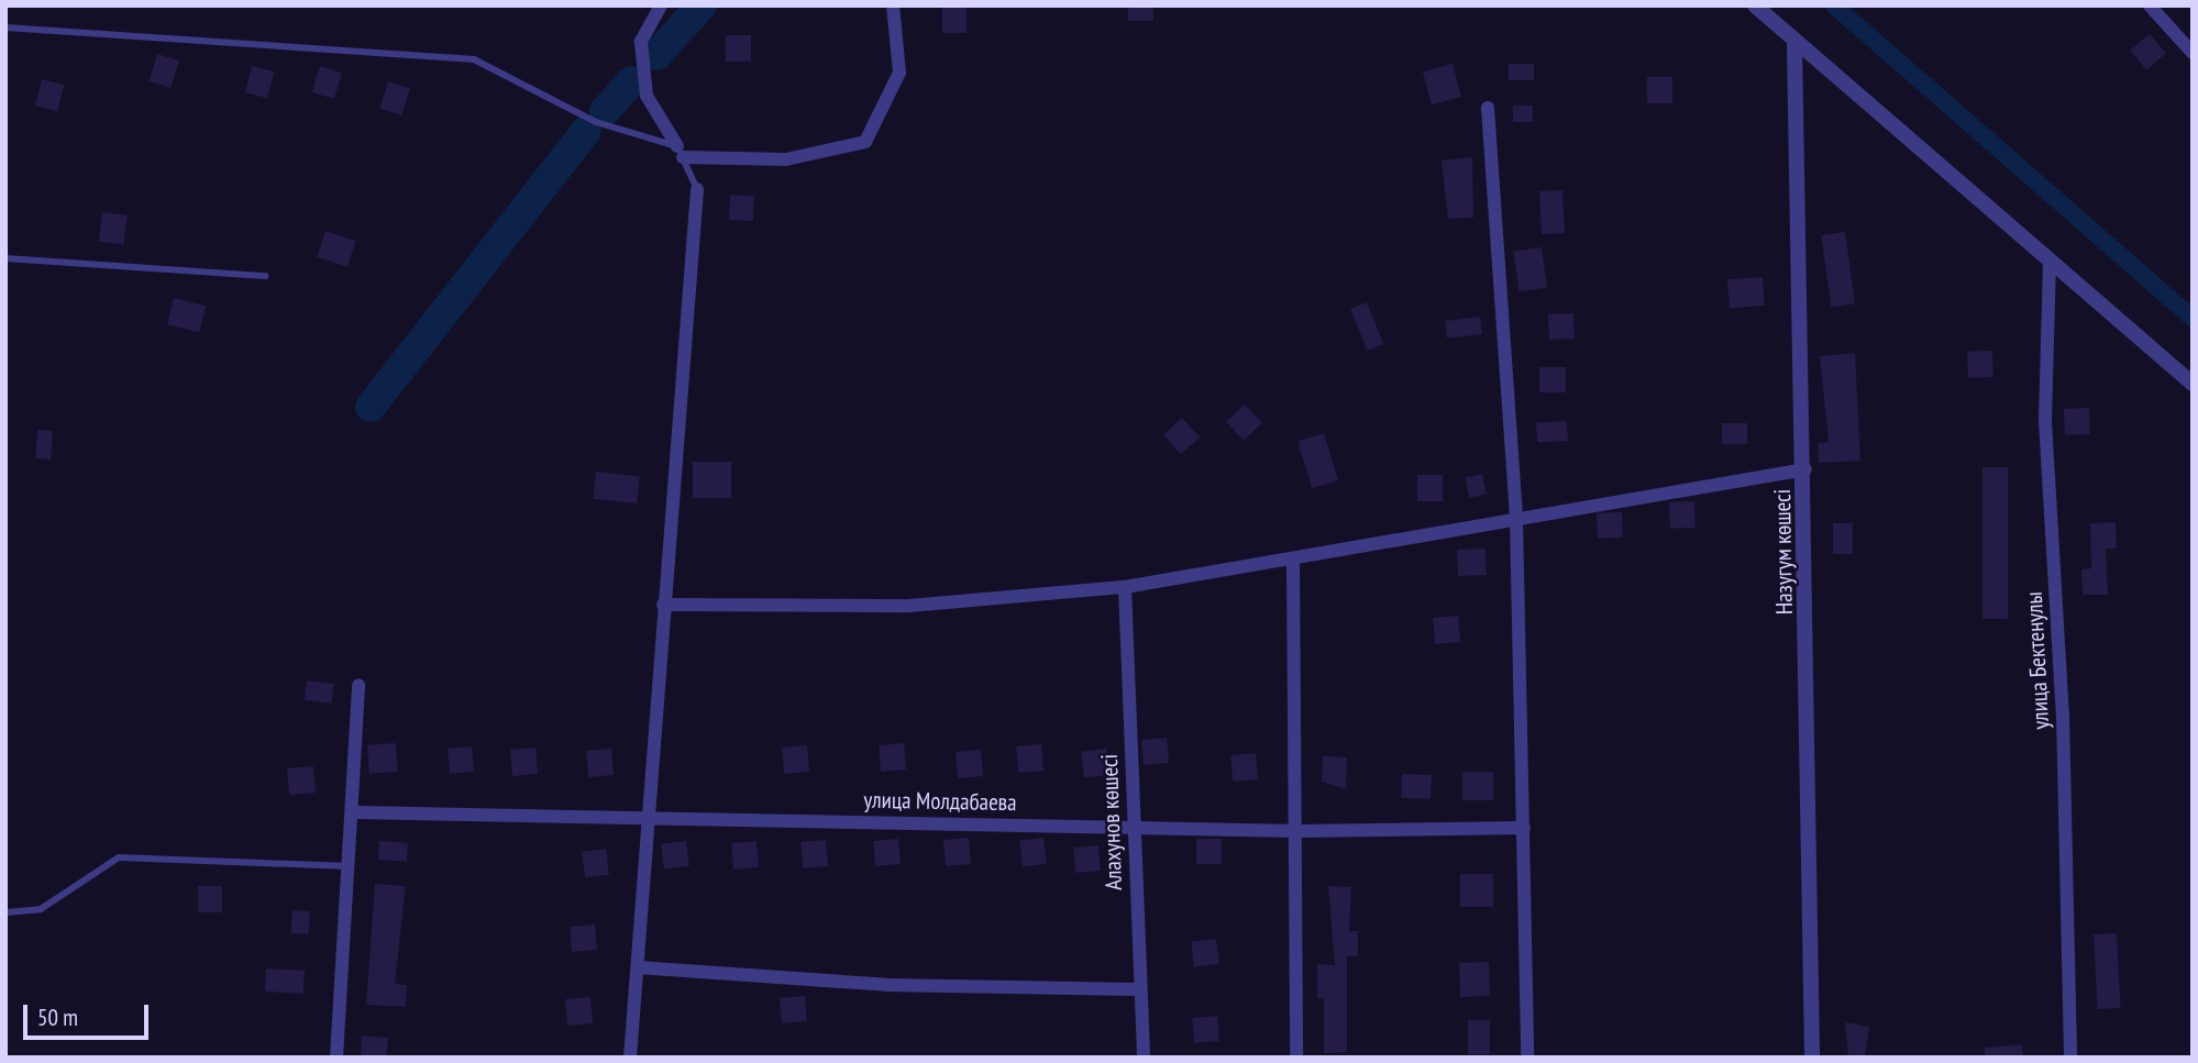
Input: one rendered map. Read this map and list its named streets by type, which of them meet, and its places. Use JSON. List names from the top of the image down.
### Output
{
  "streets": {
    "street": [
      "Назугум көшесі",
      "улица Бектенулы",
      "улица Молдабаева",
      "Алахунов көшесі"
    ]
  },
  "crossings": [
    ["улица Молдабаева", "Алахунов көшесі"]
  ],
  "scale_bar": "50 m"
}
